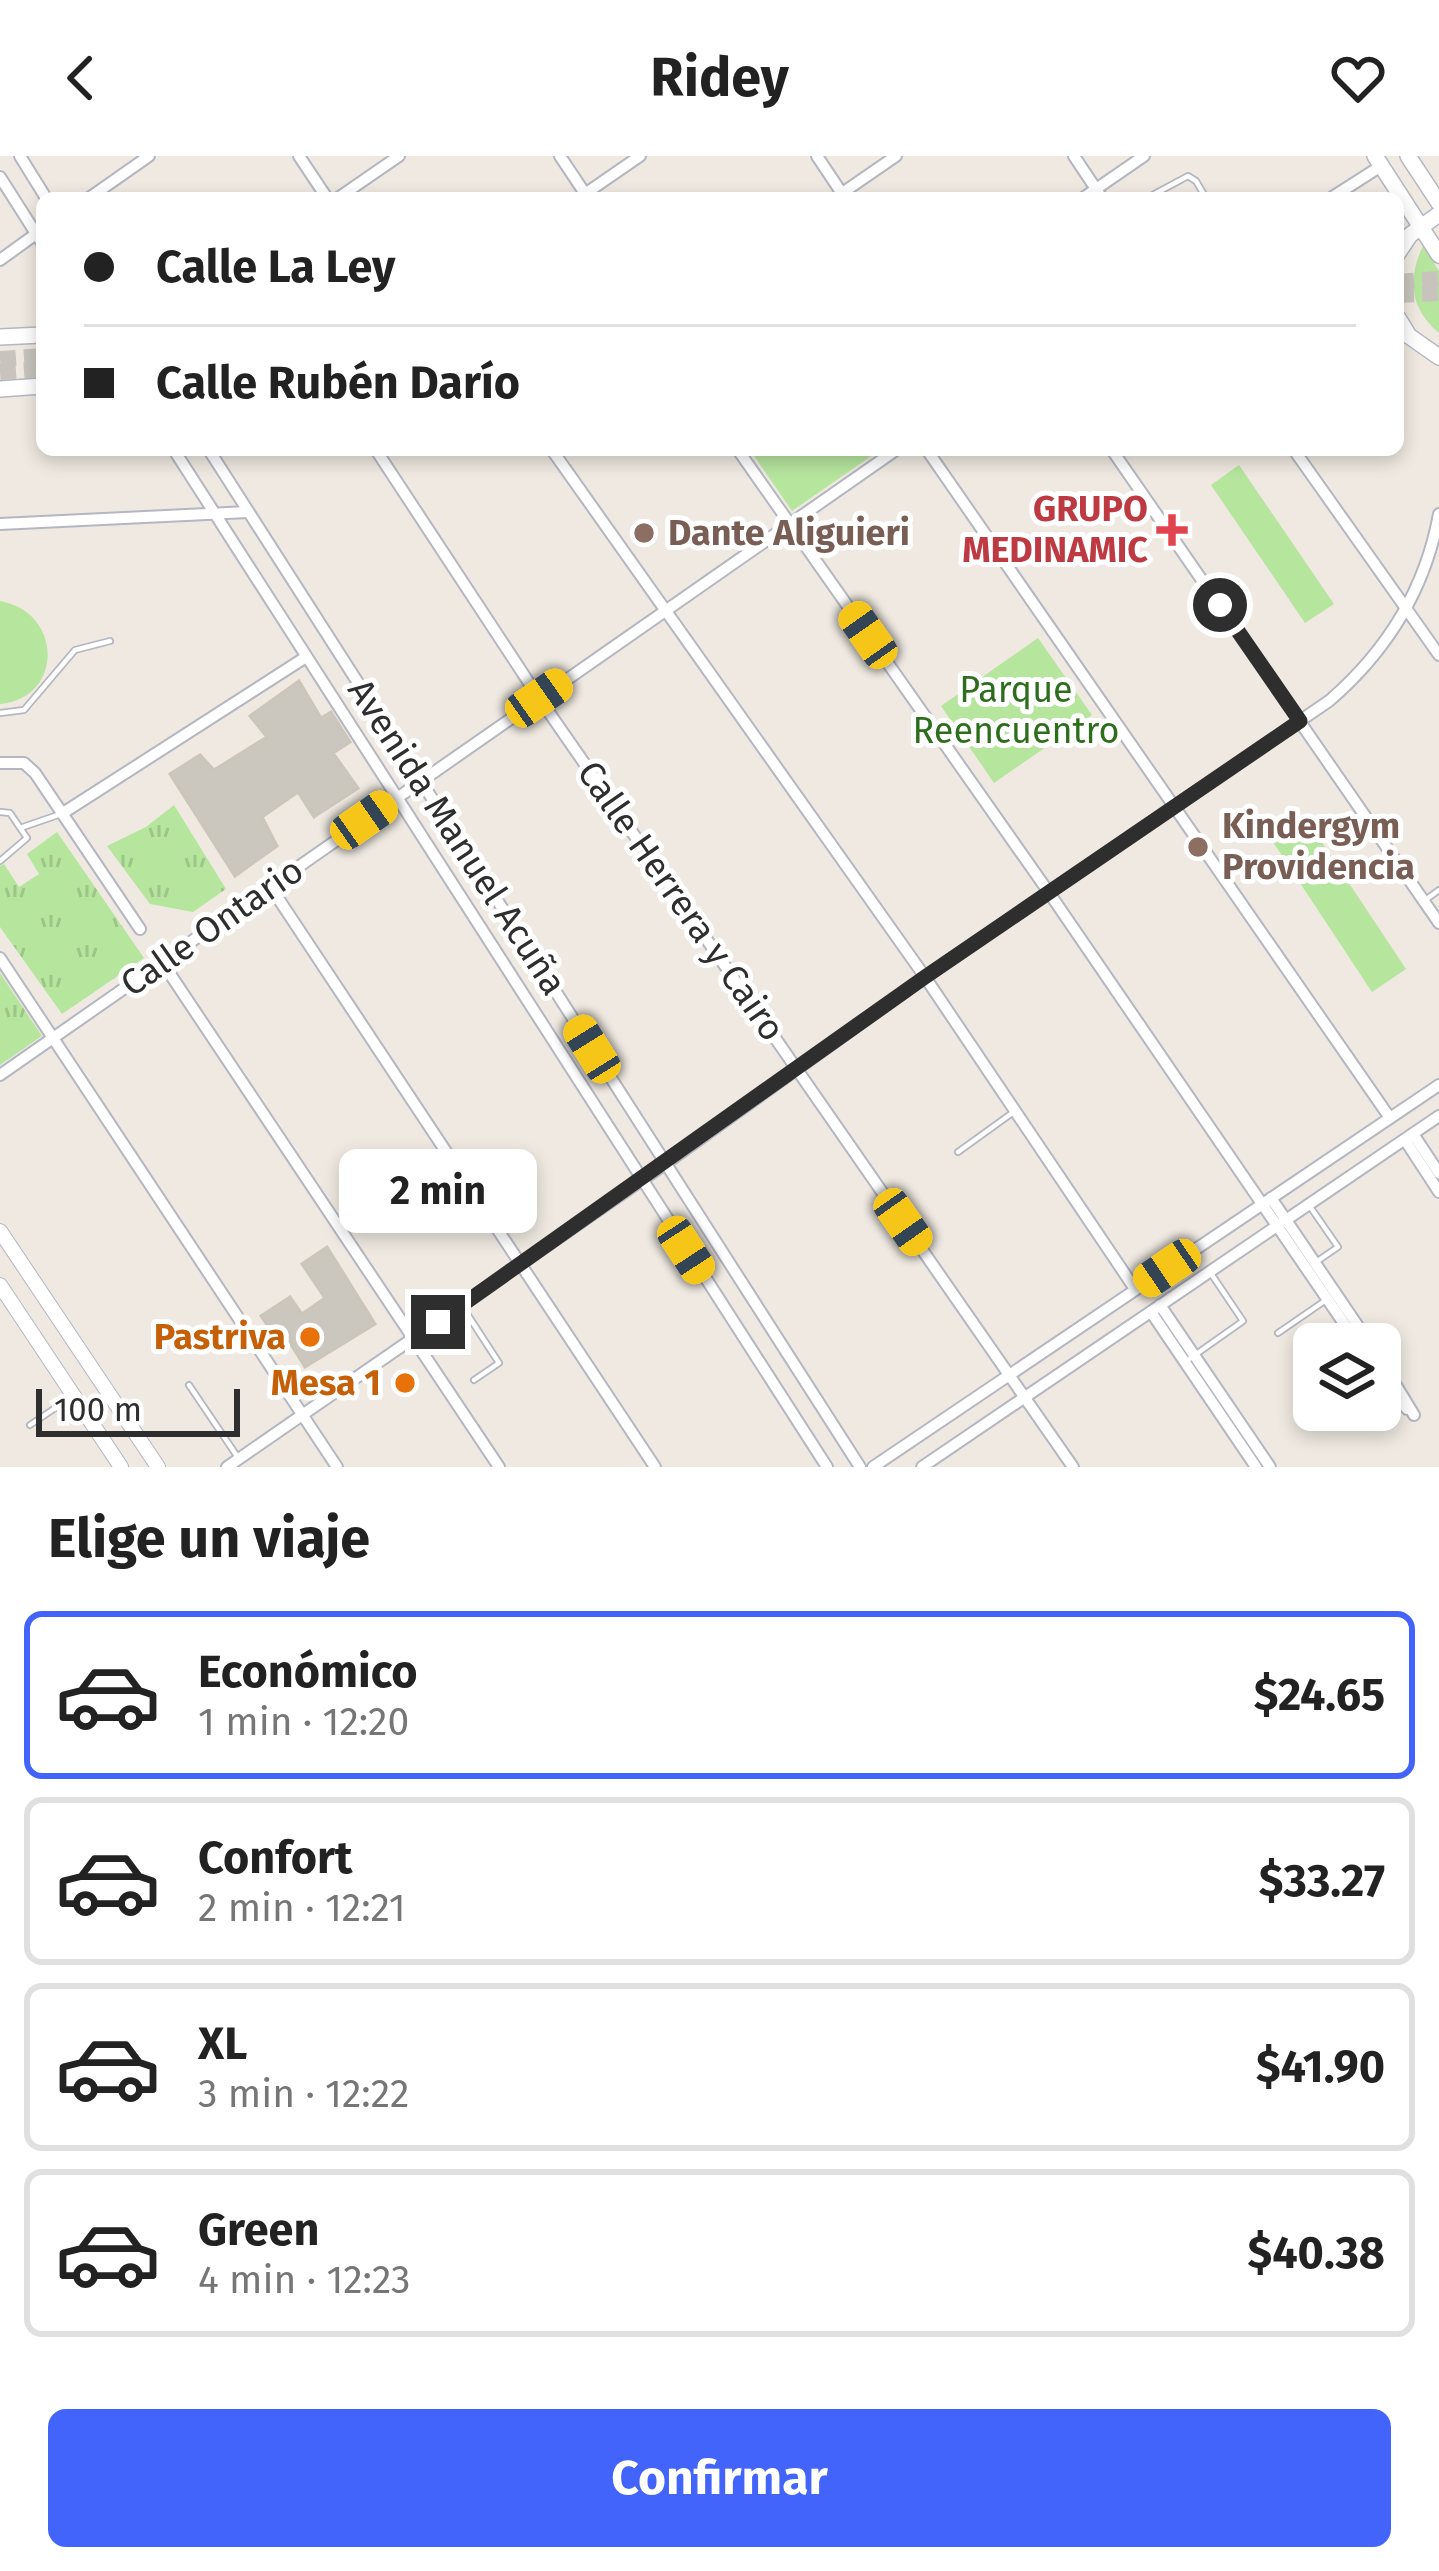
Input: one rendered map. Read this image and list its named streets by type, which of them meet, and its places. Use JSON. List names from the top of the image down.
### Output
{
  "streets": {
    "street": ["Avenida Manuel Acuña", "Calle Herrera y Cairo", "Calle Ontario"]
  },
  "crossings": [
    ["Avenida Manuel Acuña", "Calle Ontario"],
    ["Calle Herrera y Cairo", "Calle Ontario"]
  ],
  "parks": ["Parque Reencuentro"],
  "places": {
    "health": ["GRUPO MEDINAMIC"],
    "other": [
      "Dante Aliguieri",
      "Kindergym Providencia",
      "Pastriva",
      "Mesa 1"
    ]
  },
  "scale_bar": "100 m",
  "page": {
    "header": "Ridey",
    "banner": ["Calle La Ley", "Calle Rubén Darío"],
    "bubble": "2 min",
    "scale": "100 m",
    "heading": "Elige un viaje",
    "list": [
      {
        "name": "Económico",
        "note": "1 min · 12:20",
        "value": "$24.65"
      },
      {
        "name": "Confort",
        "note": "2 min · 12:21",
        "value": "$33.27"
      },
      {
        "name": "XL",
        "note": "3 min · 12:22",
        "value": "$41.90"
      },
      {
        "name": "Green",
        "note": "4 min · 12:23",
        "value": "$40.38"
      }
    ],
    "buttons": "Confirmar"
  }
}
